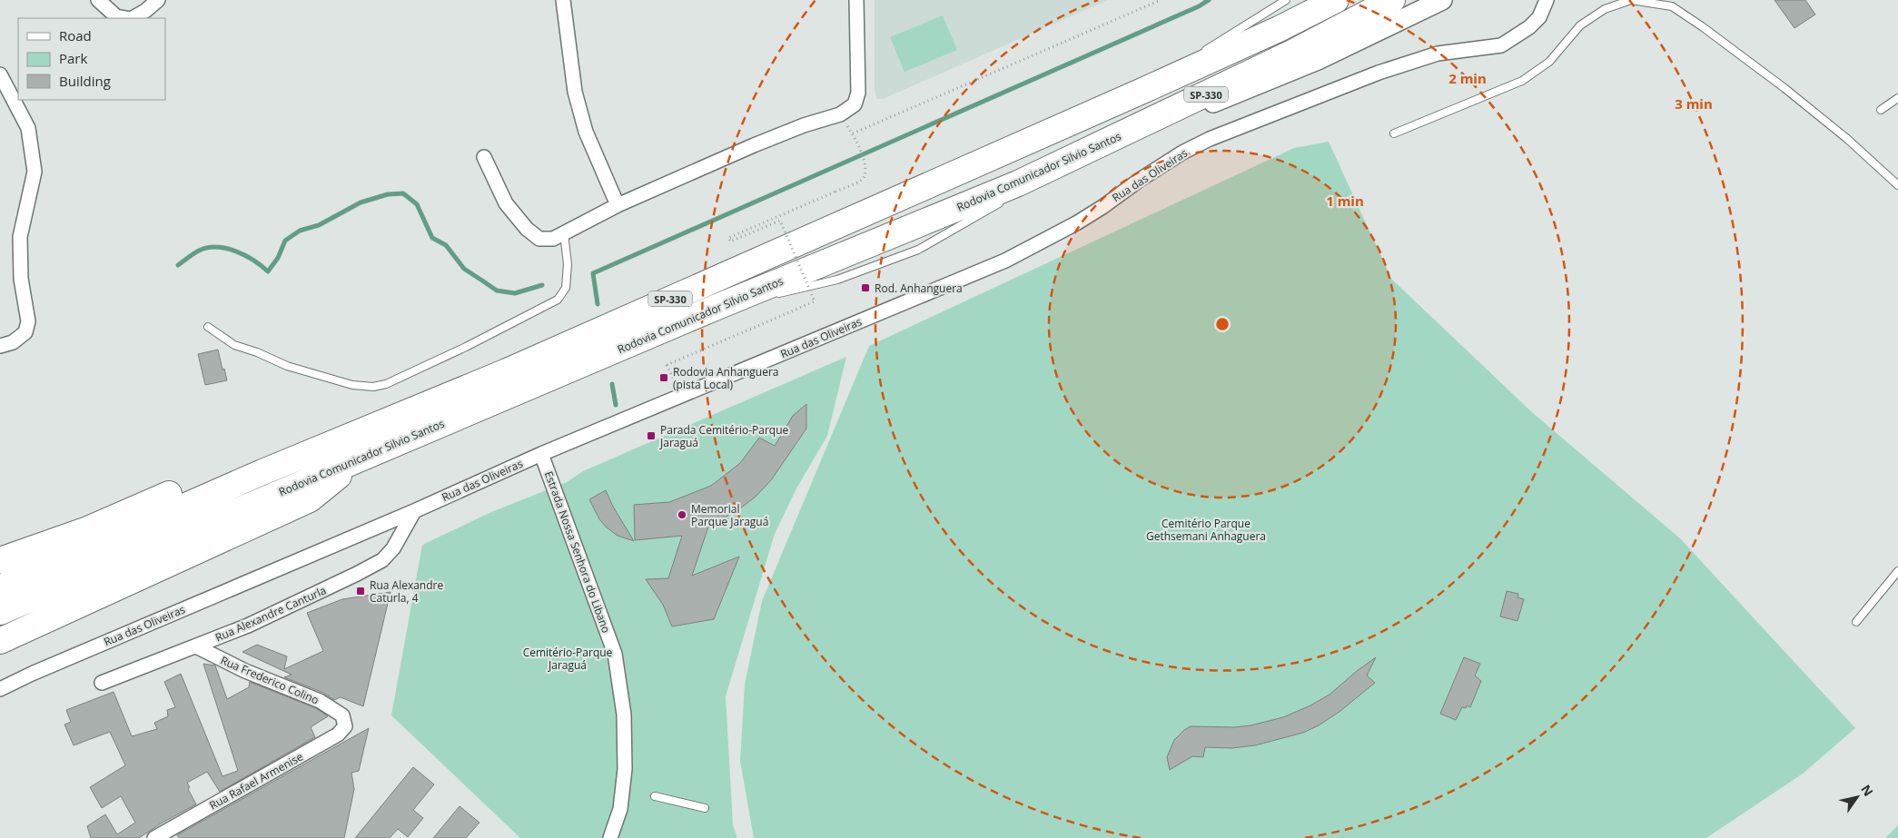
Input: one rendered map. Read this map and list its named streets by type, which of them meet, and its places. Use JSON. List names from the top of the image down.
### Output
{
  "streets": {
    "highway": ["SP-330", "Rodovia Comunicador Silvio Santos"],
    "street": [
      "Rua das Oliveiras",
      "Estrada Nossa Senhora do Libano",
      "Rua Alexandre Canturla",
      "Rua Frederico Colino",
      "Rua Rafael Armenise"
    ]
  },
  "crossings": [
    ["Rua das Oliveiras", "Estrada Nossa Senhora do Libano"],
    ["Rua das Oliveiras", "Rua Alexandre Canturla"],
    ["Rua Alexandre Canturla", "Rua Frederico Colino"],
    ["Rua Frederico Colino", "Rua Rafael Armenise"]
  ],
  "parks": ["Cemitério Parque Gethsemani Anhaguera", "Cemitério-Parque Jaraguá"],
  "places": {
    "transit": [
      "Rod. Anhanguera",
      "Rodovia Anhanguera (pista Local)",
      "Parada Cemitério-Parque Jaraguá",
      "Rua Alexandre Caturla, 4"
    ],
    "other": ["Memorial Parque Jaraguá"]
  },
  "legend": ["Road", "Park", "Building"],
  "north": "top right",
  "rings": ["2 min", "3 min", "1 min"]
}
